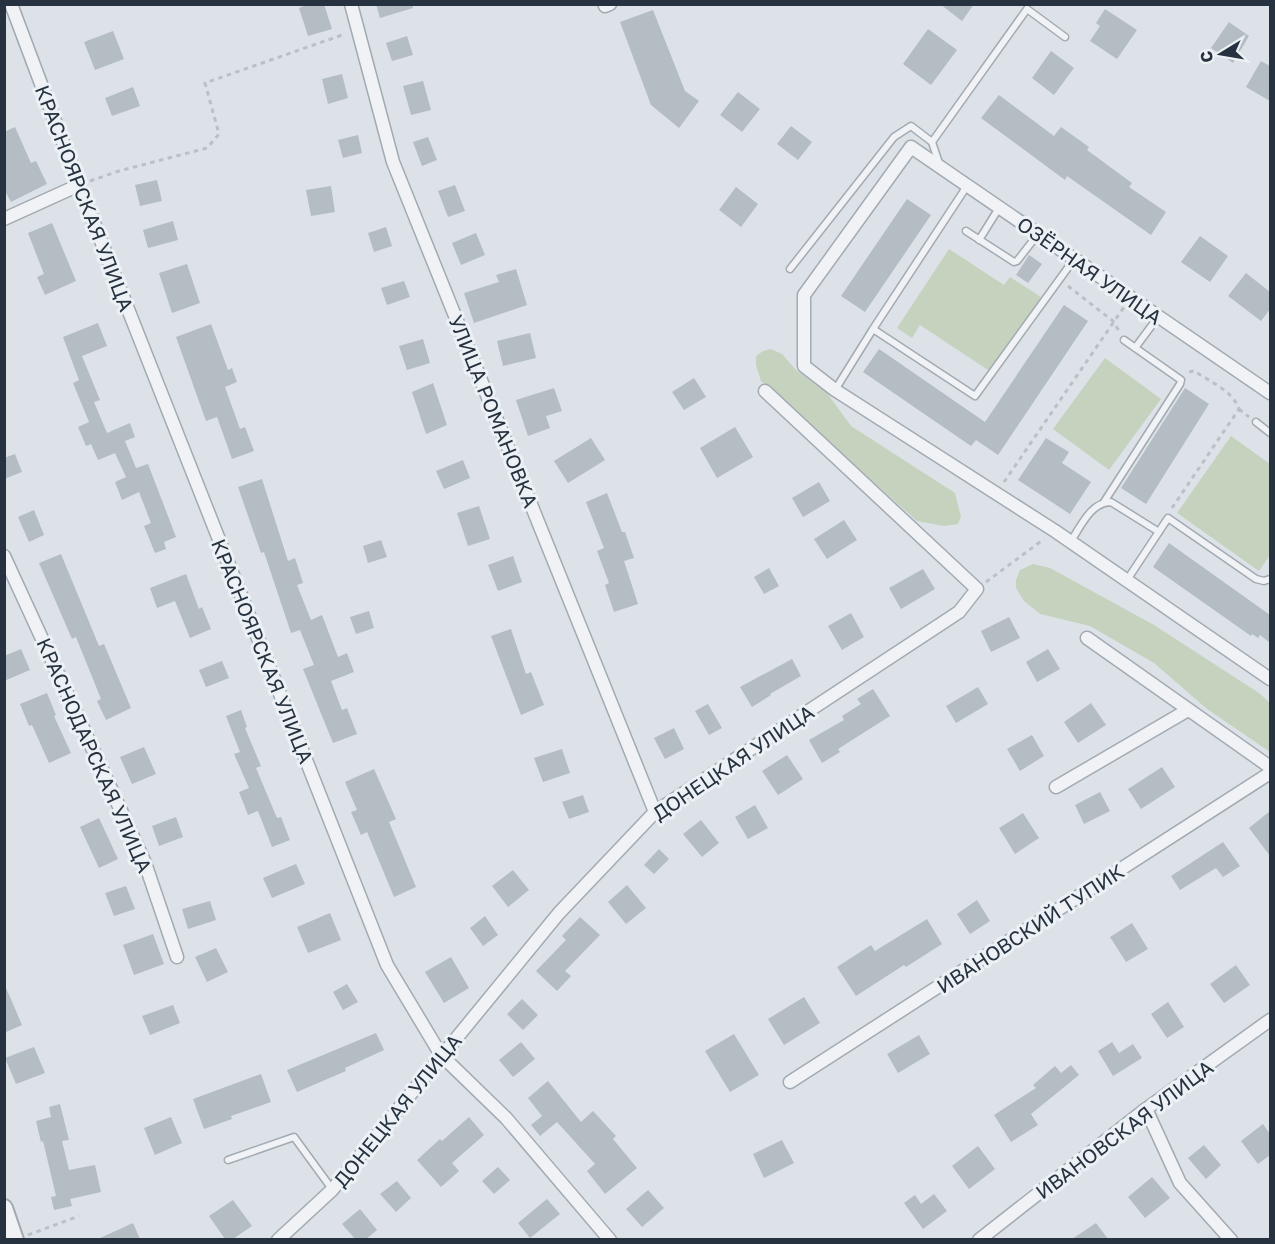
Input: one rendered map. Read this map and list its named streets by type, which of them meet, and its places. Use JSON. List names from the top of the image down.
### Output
{
  "streets": {
    "street": [
      "КРАСНОЯРСКАЯ УЛИЦА",
      "ОЗЁРНАЯ УЛИЦА",
      "УЛИЦА РОМАНОВКА",
      "КРАСНОДАРСКАЯ УЛИЦА",
      "ДОНЕЦКАЯ УЛИЦА",
      "ИВАНОВСКИЙ ТУПИК",
      "ИВАНОВСКАЯ УЛИЦА"
    ]
  },
  "crossings": [
    ["КРАСНОЯРСКАЯ УЛИЦА", "ДОНЕЦКАЯ УЛИЦА"],
    ["УЛИЦА РОМАНОВКА", "ДОНЕЦКАЯ УЛИЦА"]
  ],
  "north": "left"
}
